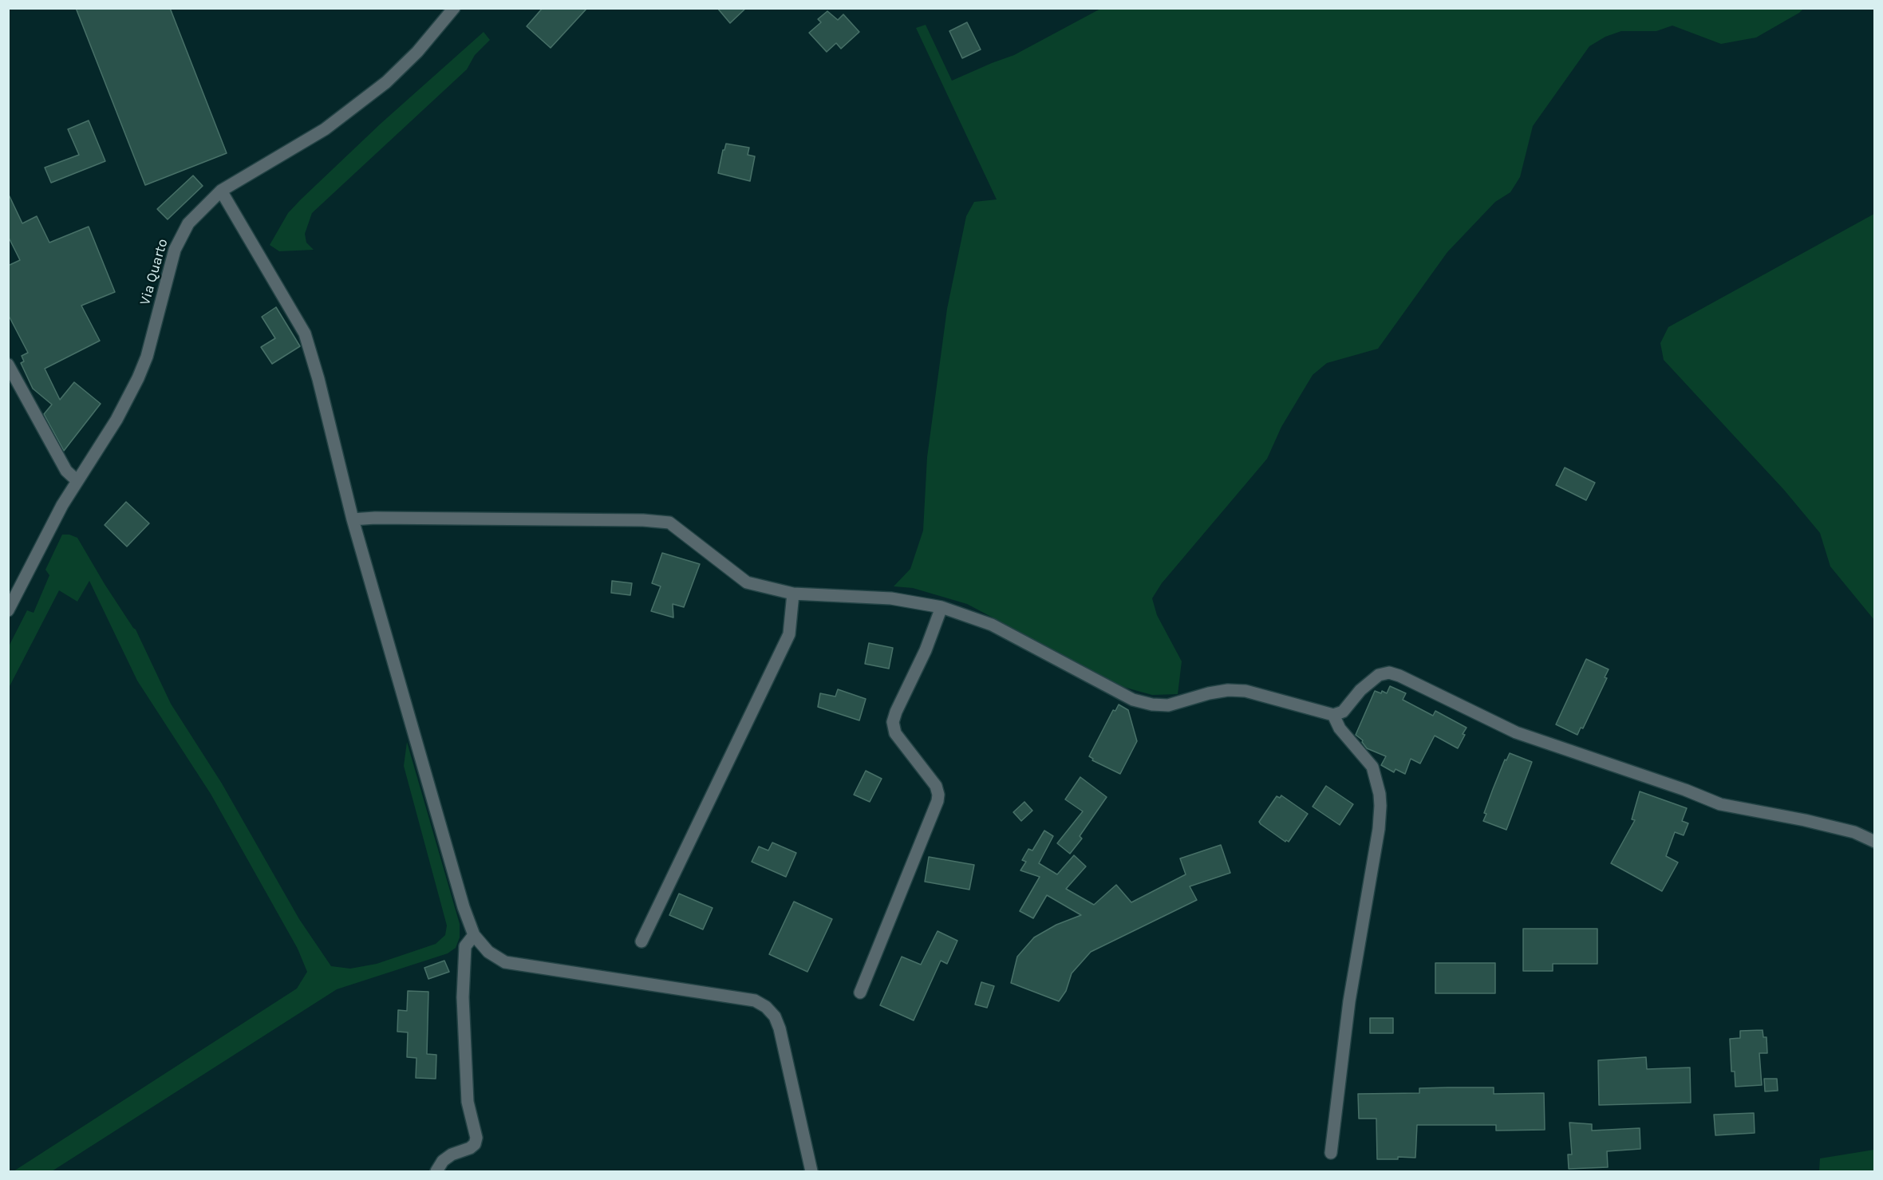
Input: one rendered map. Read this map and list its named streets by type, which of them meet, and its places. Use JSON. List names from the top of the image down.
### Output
{
  "streets": {
    "street": ["Via Quarto"]
  }
}
